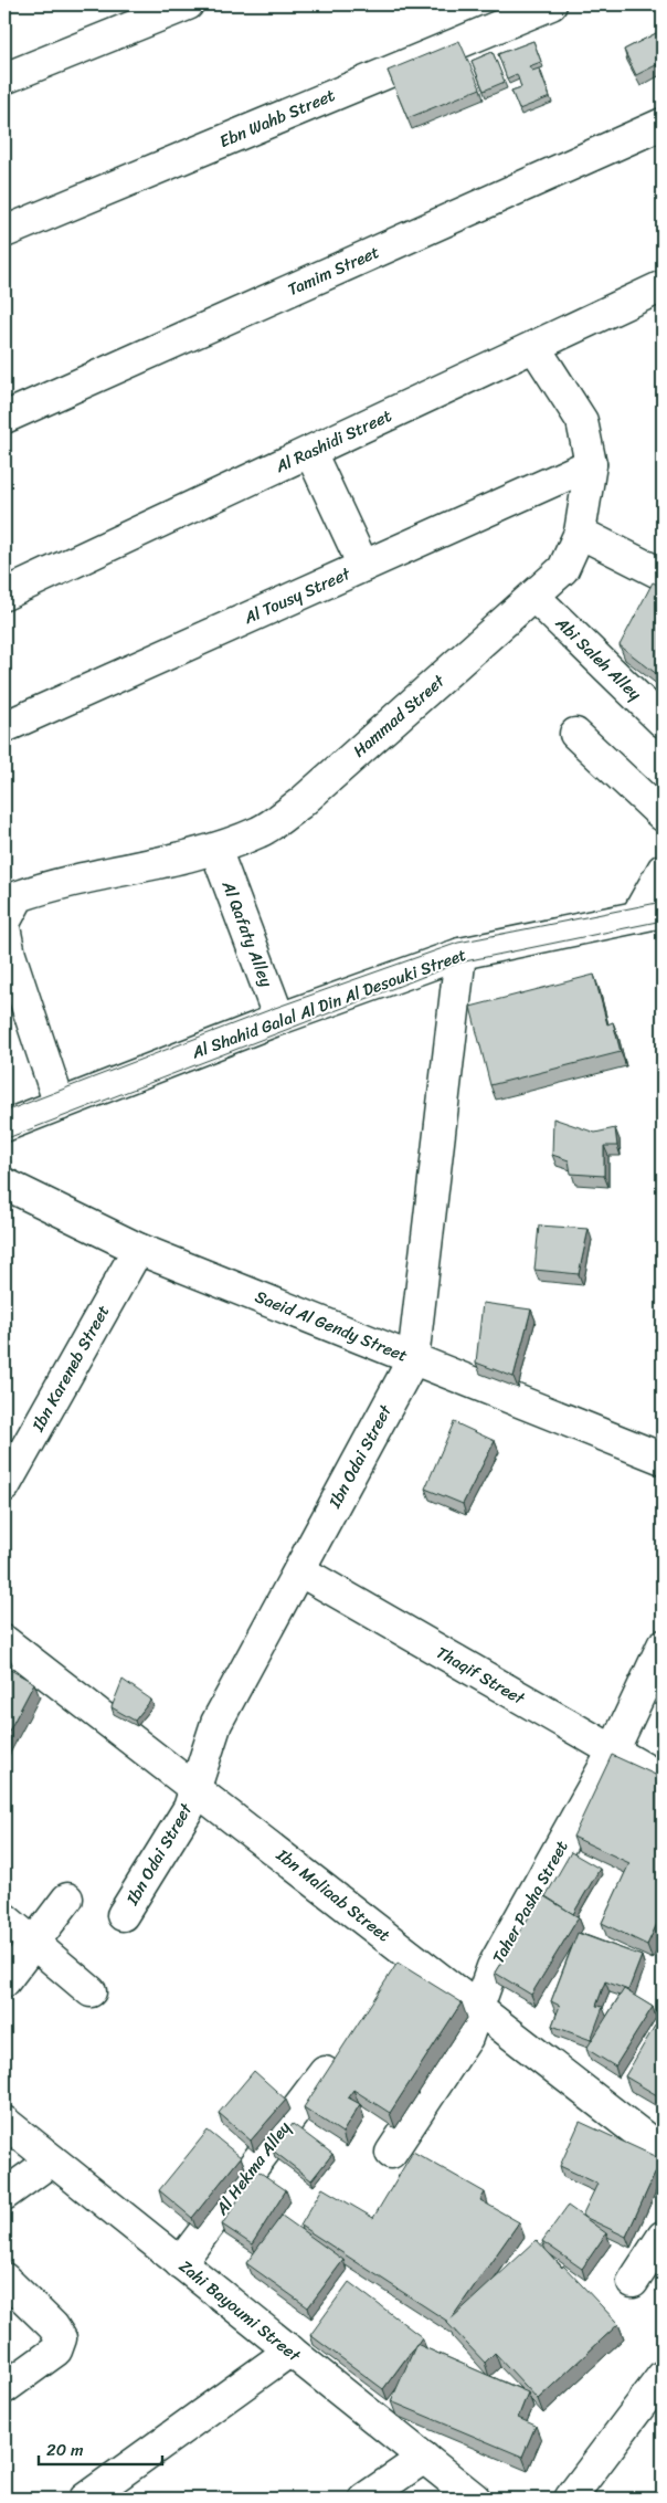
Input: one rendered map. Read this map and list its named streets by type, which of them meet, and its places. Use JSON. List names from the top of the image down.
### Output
{
  "streets": {
    "street": [
      "Ebn Wahb Street",
      "Tamim Street",
      "Al Rashidi Street",
      "Al Tousy Street",
      "Abi Saleh Alley",
      "Hammad Street",
      "Al Qafaty Alley",
      "Al Shahid Galal Al Din Al Desouki Street",
      "Saeid Al Gendy Street",
      "Ibn Kareneb Street",
      "Ibn Odai Street",
      "Thaqif Street",
      "Ibn Maliaab Street",
      "Taher Pasha Street",
      "Al Hekma Alley",
      "Zahi Bayoumi Street"
    ]
  },
  "crossings": [
    ["Al Rashidi Street", "Hammad Street"],
    ["Al Tousy Street", "Hammad Street"],
    ["Abi Saleh Alley", "Hammad Street"],
    ["Hammad Street", "Al Qafaty Alley"],
    ["Al Qafaty Alley", "Al Shahid Galal Al Din Al Desouki Street"],
    ["Al Shahid Galal Al Din Al Desouki Street", "Ibn Odai Street"],
    ["Saeid Al Gendy Street", "Ibn Kareneb Street"],
    ["Saeid Al Gendy Street", "Ibn Odai Street"],
    ["Ibn Odai Street", "Thaqif Street"],
    ["Ibn Odai Street", "Ibn Maliaab Street"],
    ["Thaqif Street", "Taher Pasha Street"],
    ["Ibn Maliaab Street", "Taher Pasha Street"],
    ["Al Hekma Alley", "Zahi Bayoumi Street"]
  ],
  "scale_bar": "20 m"
}
